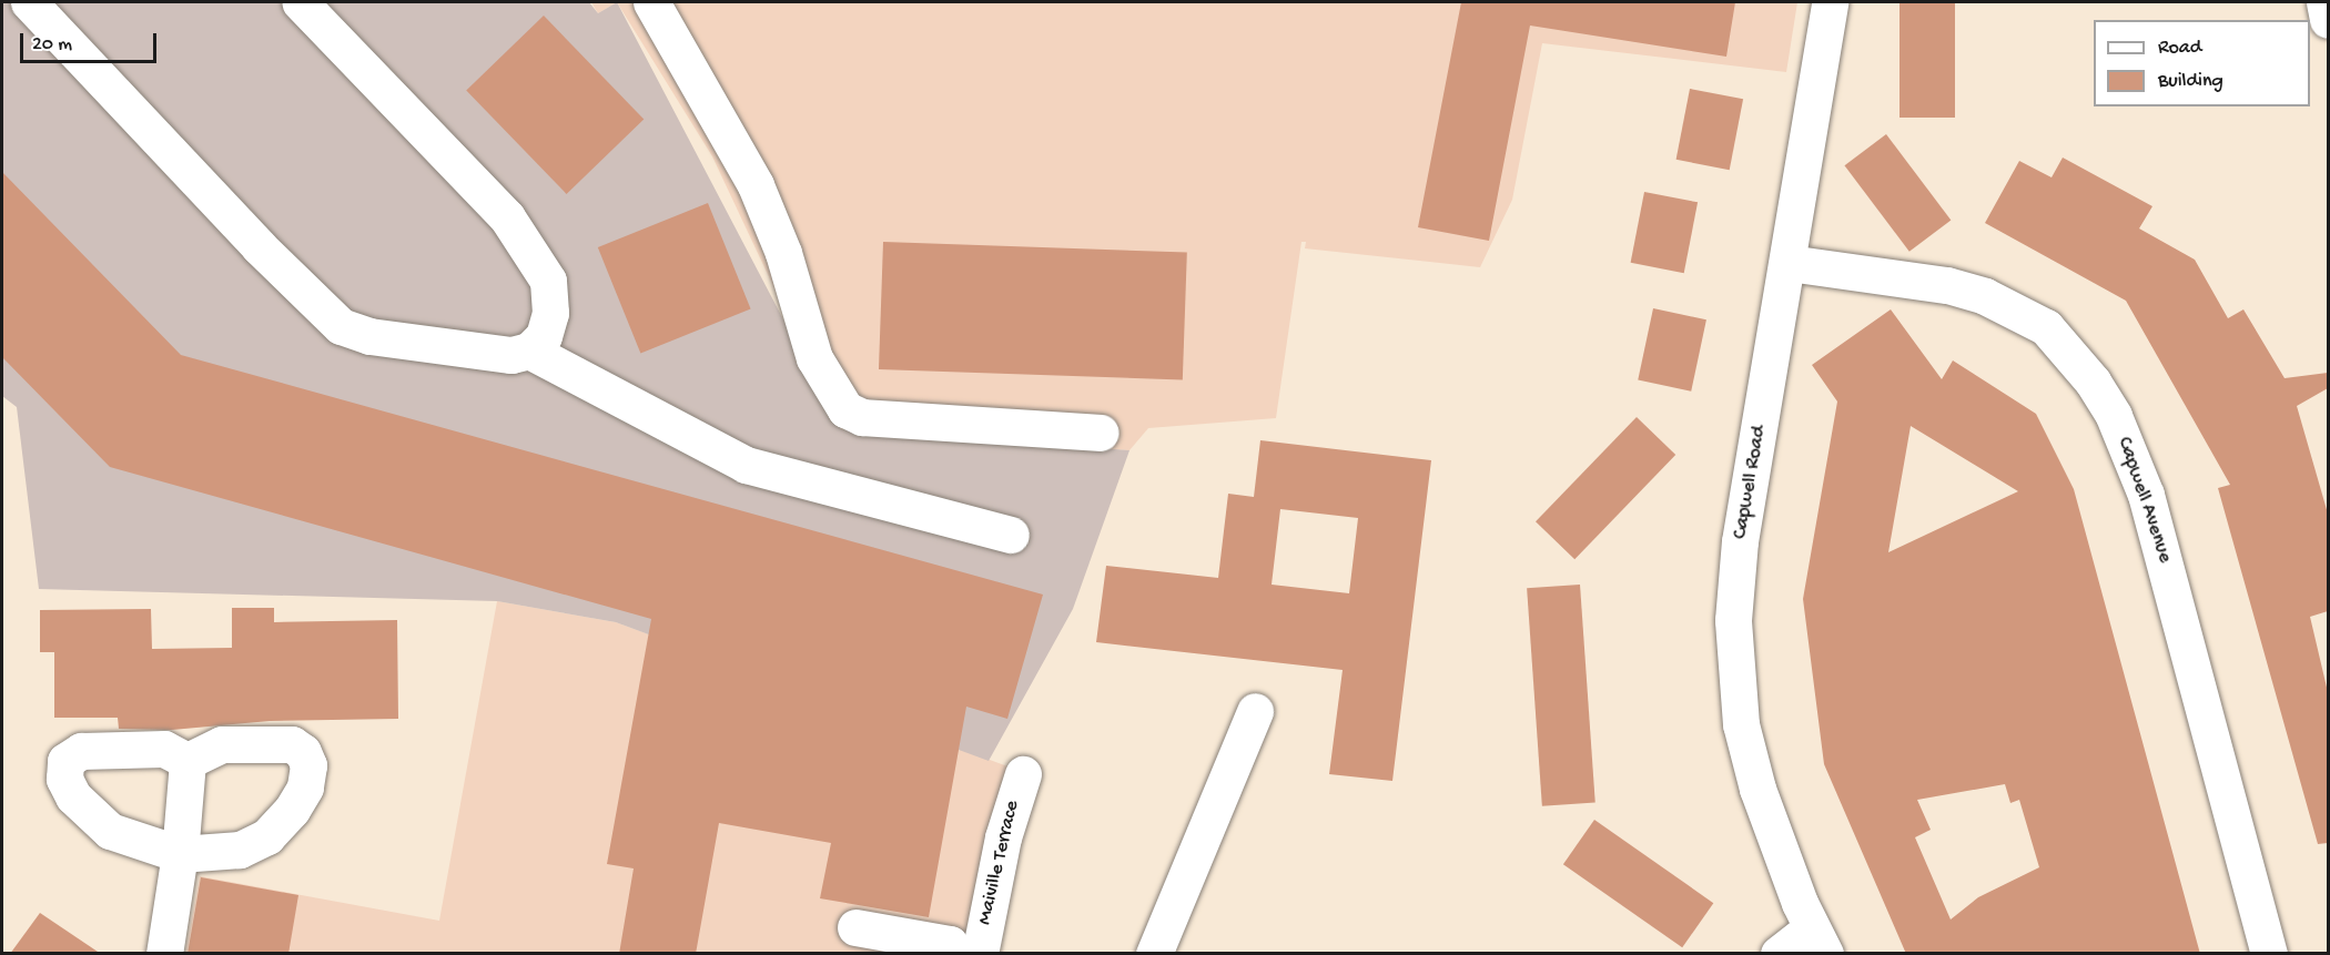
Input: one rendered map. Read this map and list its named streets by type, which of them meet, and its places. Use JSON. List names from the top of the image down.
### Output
{
  "streets": {
    "main road": ["Capwell Road", "Capwell Avenue", "Maiville Terrace"]
  },
  "crossings": [
    ["Capwell Road", "Capwell Avenue"]
  ],
  "legend": ["Road", "Building"],
  "scale_bar": "20 m"
}
